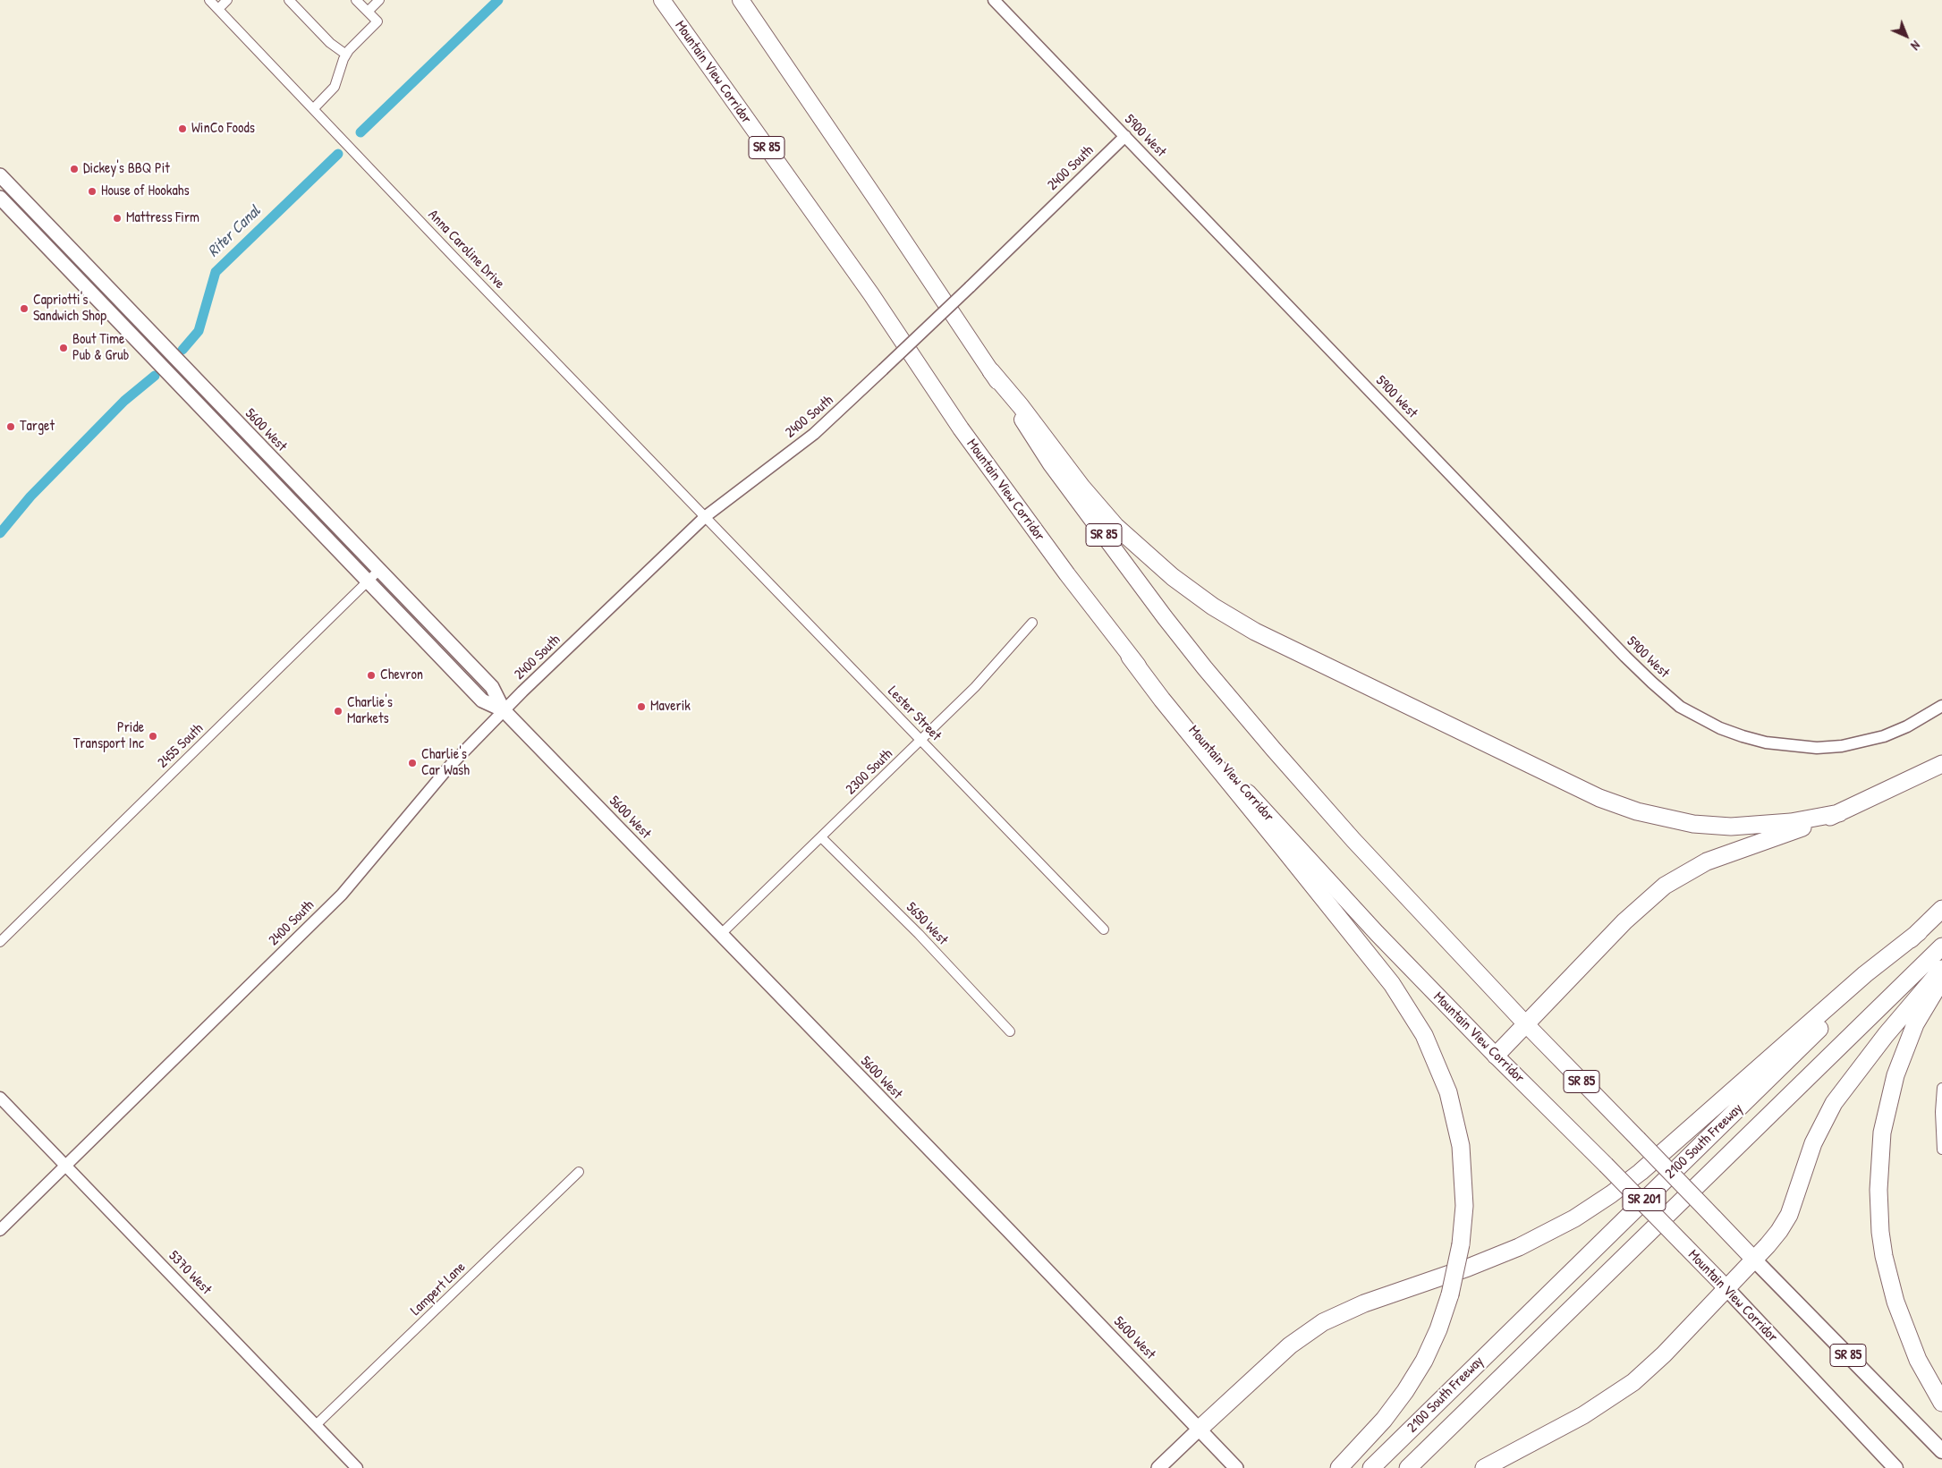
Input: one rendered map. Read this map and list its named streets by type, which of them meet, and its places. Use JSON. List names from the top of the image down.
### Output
{
  "streets": {
    "highway": [
      "Mountain View Corridor",
      "SR 85",
      "2100 South Freeway",
      "SR 201"
    ],
    "main road": ["5600 West"],
    "street": [
      "5900 West",
      "2400 South",
      "Anna Caroline Drive",
      "Lester Street",
      "2455 South",
      "2300 South",
      "5650 West",
      "5370 West",
      "Lampert Lane"
    ]
  },
  "crossings": [
    ["5900 West", "2400 South"],
    ["2400 South", "Anna Caroline Drive"],
    ["2400 South", "5600 West"],
    ["2400 South", "Lester Street"],
    ["2400 South", "5370 West"],
    ["Anna Caroline Drive", "Lester Street"],
    ["5600 West", "2455 South"],
    ["5600 West", "2300 South"],
    ["Lester Street", "2300 South"],
    ["2300 South", "5650 West"],
    ["5370 West", "Lampert Lane"]
  ],
  "water": ["Riter Canal"],
  "places": [
    "WinCo Foods",
    "Dickey's BBQ Pit",
    "House of Hookahs",
    "Mattress Firm",
    "Capriotti's Sandwich Shop",
    "Bout Time Pub & Grub",
    "Target",
    "Chevron",
    "Maverik",
    "Charlie's Markets",
    "Pride Transport Inc",
    "Charlie's Car Wash"
  ],
  "north": "bottom right"
}
